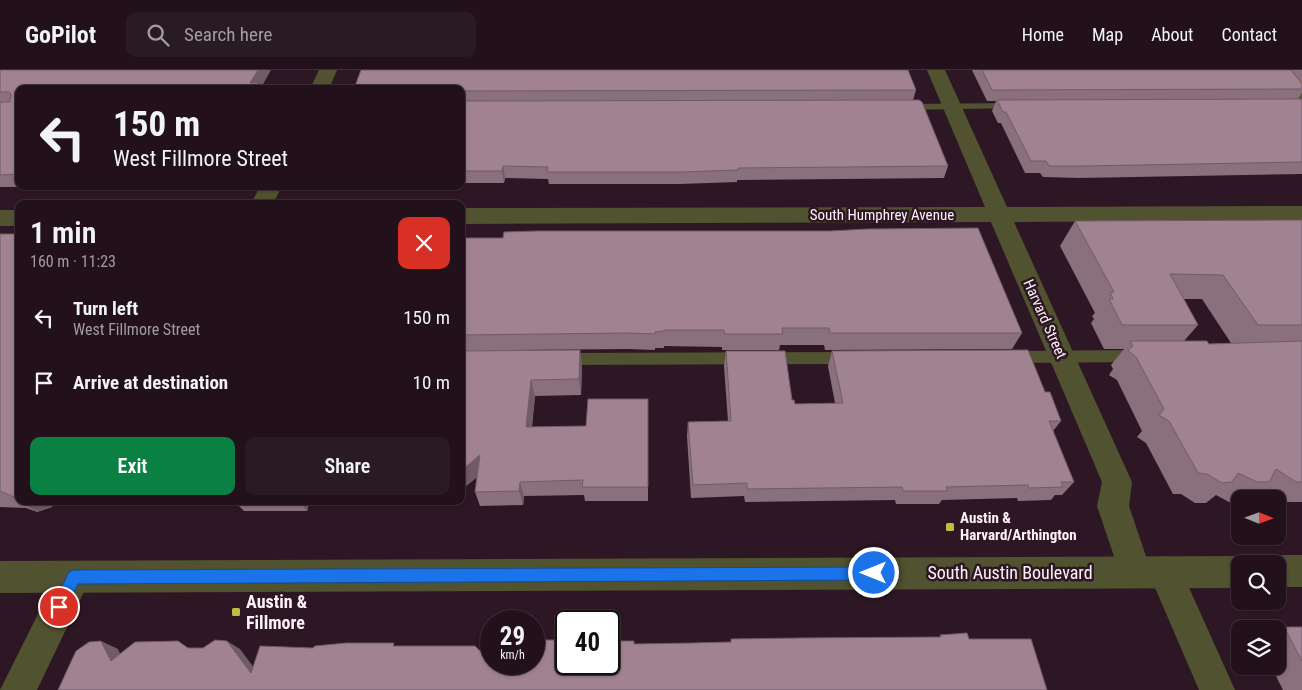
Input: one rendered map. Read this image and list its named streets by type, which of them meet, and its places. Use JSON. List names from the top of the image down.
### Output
{
  "streets": {
    "street": ["South Humphrey Avenue", "Harvard Street", "South Austin Boulevard"]
  },
  "crossings": [
    ["South Humphrey Avenue", "Harvard Street"],
    ["Harvard Street", "South Austin Boulevard"]
  ],
  "places": {
    "transit": ["Austin & Harvard/Arthington", "Austin & Fillmore"]
  },
  "north": "right",
  "page": {
    "header": "GoPilot",
    "search": "Search here",
    "nav": [
      "Home",
      "Map",
      "About",
      "Contact"
    ],
    "turn": ["150 m", "West Fillmore Street"],
    "heading": ["1 min", "160 m · 11:23"],
    "list": [
      {
        "name": "Turn left",
        "note": "West Fillmore Street",
        "value": "150 m"
      },
      {
        "name": "Arrive at destination",
        "value": "10 m"
      }
    ],
    "buttons": ["Exit", "Share"],
    "speed": "29 km/h",
    "limit": "40"
  }
}
